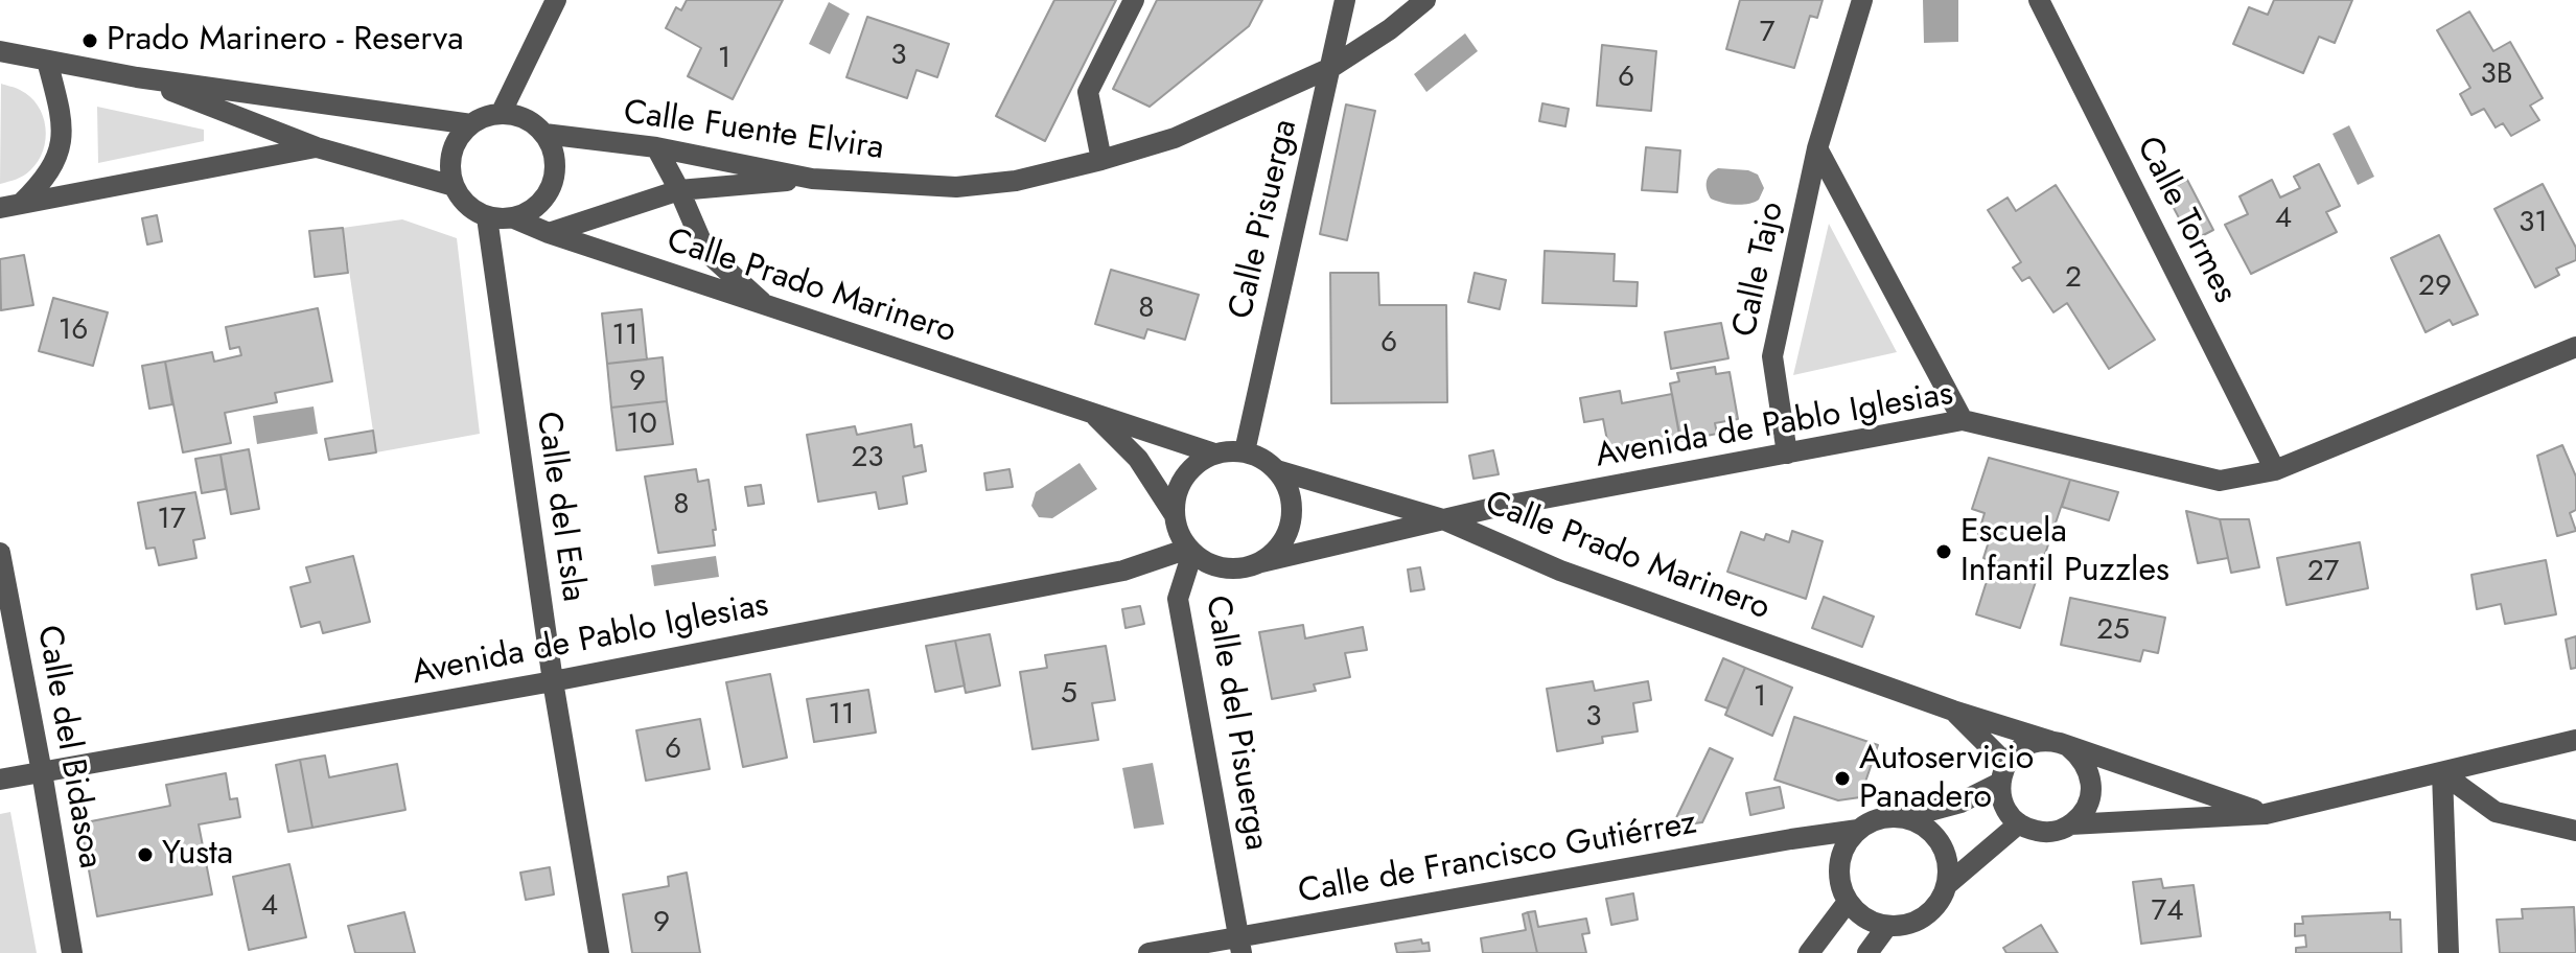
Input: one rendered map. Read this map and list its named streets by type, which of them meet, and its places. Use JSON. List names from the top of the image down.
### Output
{
  "streets": {
    "street": [
      "Calle Fuente Elvira",
      "Calle Pisuerga",
      "Calle Tormes",
      "Calle Tajo",
      "Calle Prado Marinero",
      "Avenida de Pablo Iglesias",
      "Calle del Esla",
      "Calle del Pisuerga",
      "Calle del Bidasoa",
      "Calle de Francisco Gutiérrez"
    ]
  },
  "crossings": [
    ["Calle Fuente Elvira", "Calle Pisuerga"],
    ["Calle Fuente Elvira", "Calle Prado Marinero"],
    ["Calle Fuente Elvira", "Calle del Esla"],
    ["Calle Pisuerga", "Calle Prado Marinero"],
    ["Calle Pisuerga", "Avenida de Pablo Iglesias"],
    ["Calle Pisuerga", "Calle del Pisuerga"],
    ["Calle Tormes", "Avenida de Pablo Iglesias"],
    ["Calle Tajo", "Avenida de Pablo Iglesias"],
    ["Calle Prado Marinero", "Avenida de Pablo Iglesias"],
    ["Calle Prado Marinero", "Calle del Esla"],
    ["Calle Prado Marinero", "Calle del Pisuerga"],
    ["Avenida de Pablo Iglesias", "Calle del Esla"],
    ["Avenida de Pablo Iglesias", "Calle del Pisuerga"],
    ["Avenida de Pablo Iglesias", "Calle del Bidasoa"],
    ["Calle del Pisuerga", "Calle de Francisco Gutiérrez"]
  ],
  "places": [
    "Prado Marinero - Reserva",
    "Escuela Infantil Puzzles",
    "Autoservicio Panadero",
    "Yusta"
  ],
  "house_numbers": [
    "7",
    "3",
    "1",
    "3B",
    "6",
    "4",
    "31",
    "2",
    "29",
    "8",
    "16",
    "11",
    "6",
    "9",
    "10",
    "23",
    "8",
    "17",
    "27",
    "25",
    "5",
    "1",
    "11",
    "3",
    "6",
    "4",
    "74",
    "9"
  ]
}
